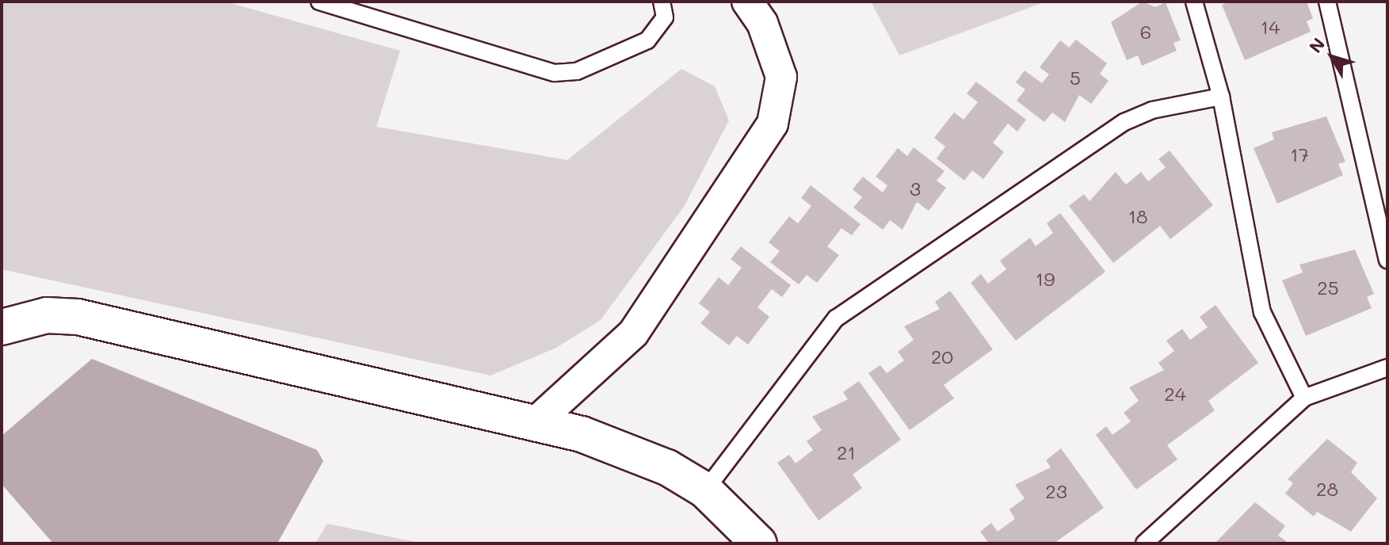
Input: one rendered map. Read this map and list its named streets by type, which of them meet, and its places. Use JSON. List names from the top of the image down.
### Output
{
  "house_numbers": [
    "14",
    "6",
    "5",
    "17",
    "3",
    "18",
    "19",
    "25",
    "20",
    "24",
    "21",
    "28",
    "23"
  ],
  "north": "top left"
}
